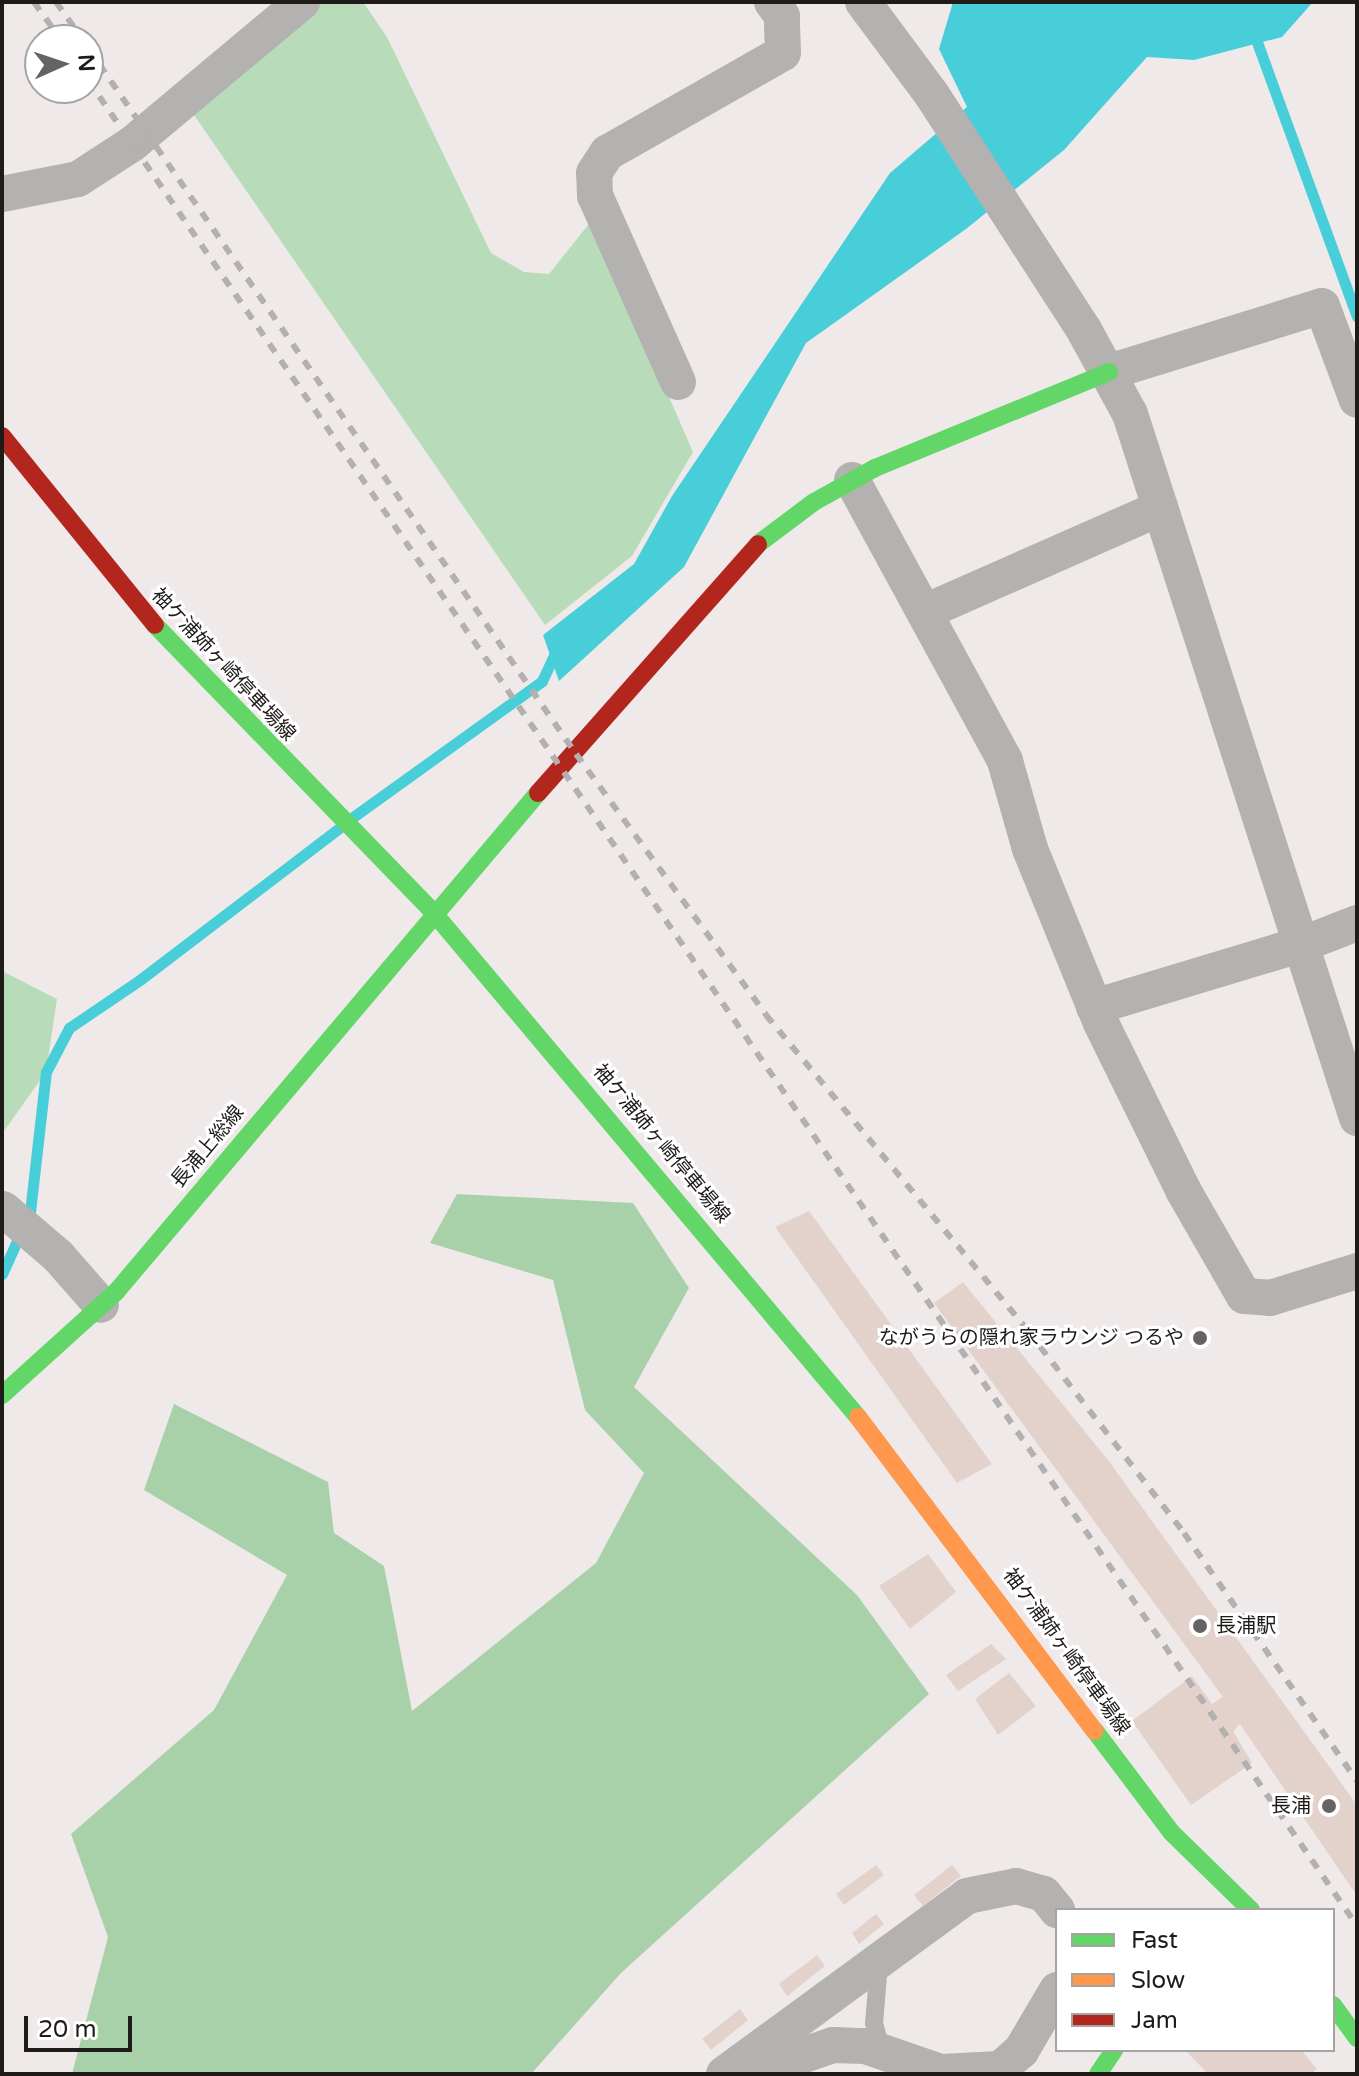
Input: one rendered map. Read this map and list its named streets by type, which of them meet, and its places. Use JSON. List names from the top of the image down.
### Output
{
  "streets": {
    "main road": ["袖ケ浦姉ヶ崎停車場線", "長浦上総線"]
  },
  "crossings": [
    ["袖ケ浦姉ヶ崎停車場線", "長浦上総線"]
  ],
  "places": ["ながうらの隠れ家ラウンジ つるや", "長浦駅", "長浦"],
  "legend": ["Fast", "Slow", "Jam"],
  "scale_bar": "20 m",
  "north": "right"
}
